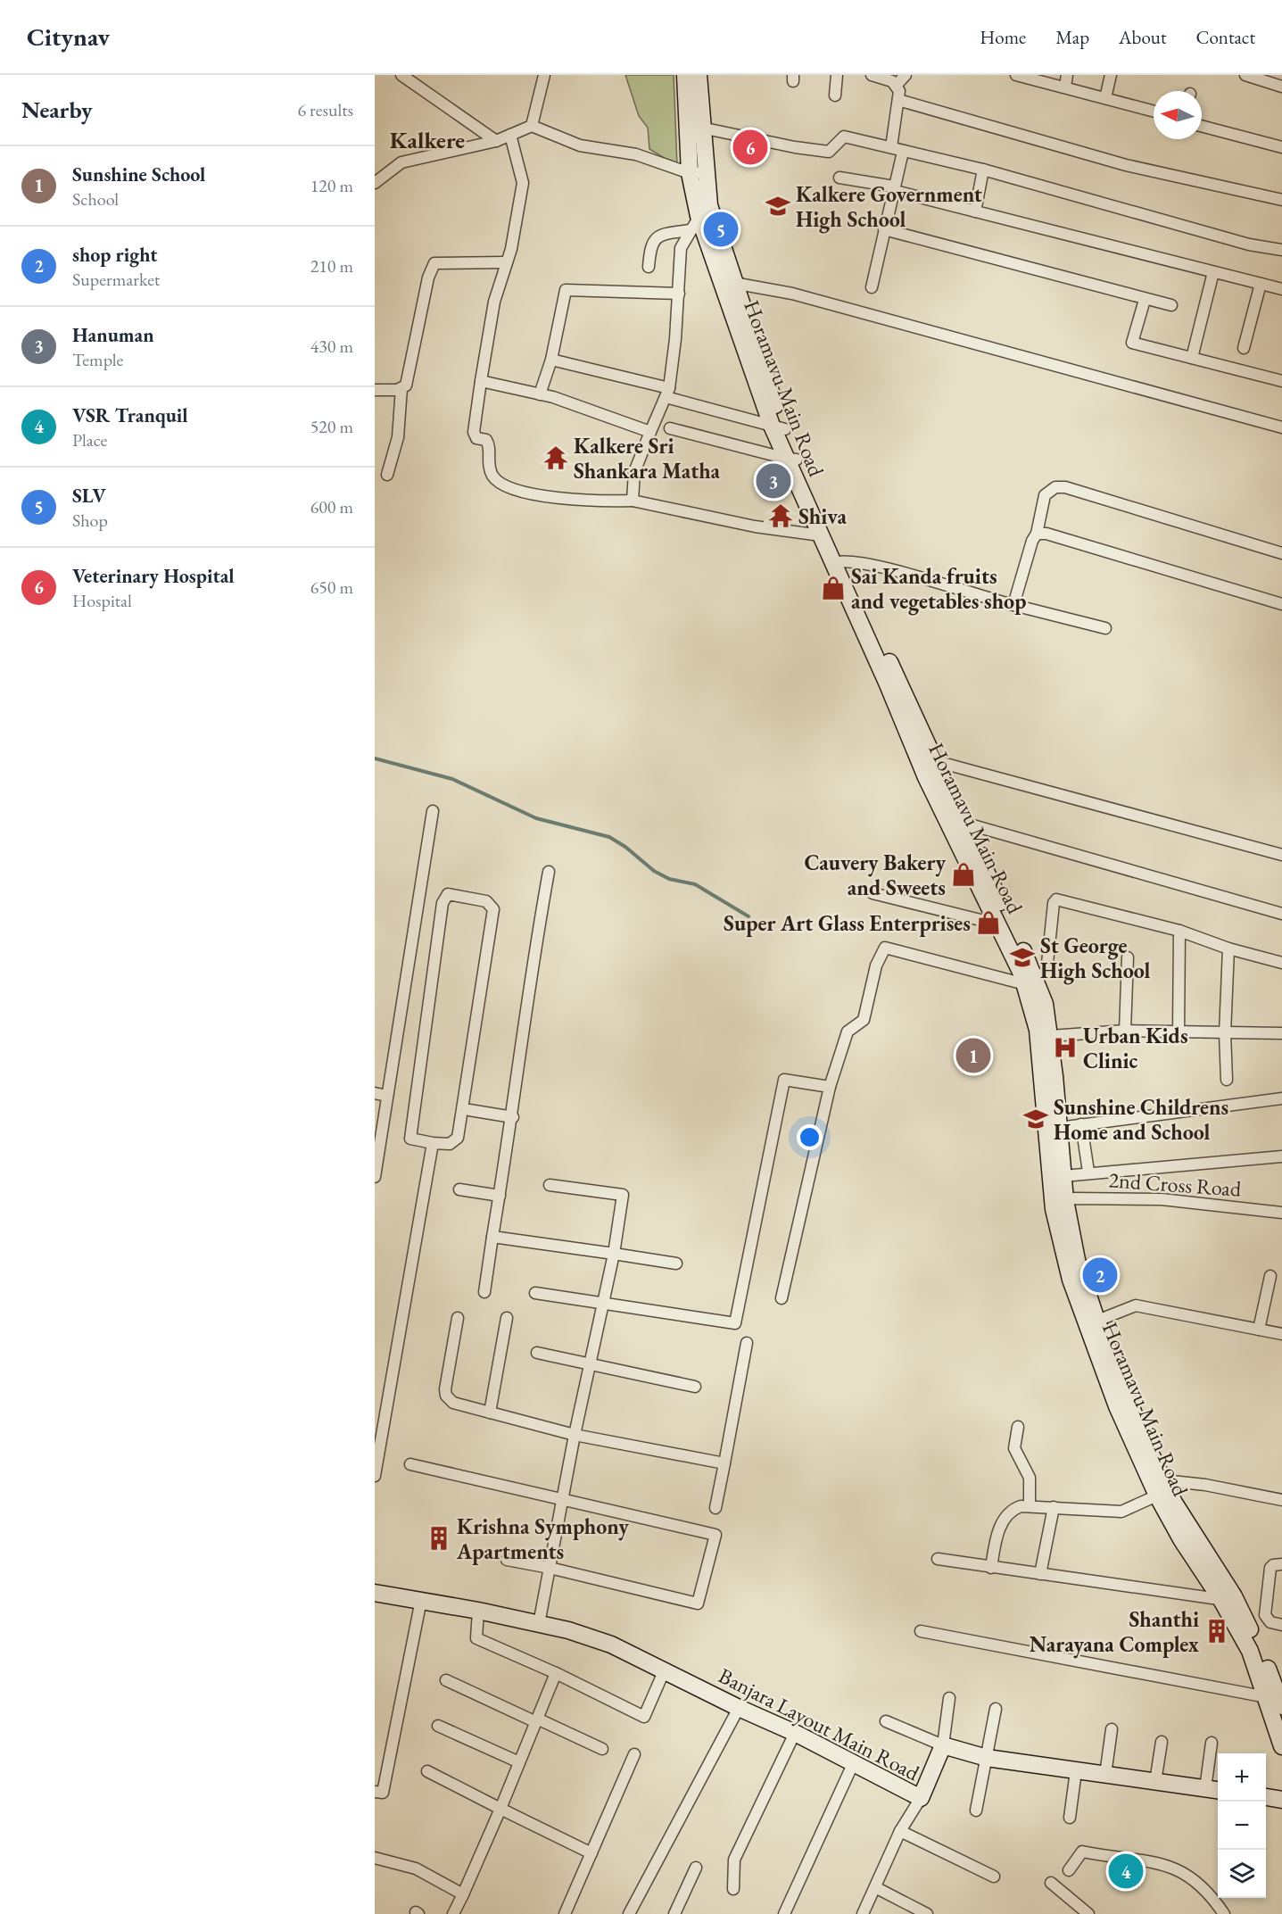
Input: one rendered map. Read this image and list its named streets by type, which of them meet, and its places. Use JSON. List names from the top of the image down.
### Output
{
  "streets": {
    "main road": ["Horamavu Main Road", "Banjara Layout Main Road"],
    "street": ["2nd Cross Road"]
  },
  "crossings": [
    ["Horamavu Main Road", "2nd Cross Road"]
  ],
  "districts": ["Kalkere"],
  "places": {
    "school or university": ["Kalkere Government High School", "St George High School", "Sunshine Childrens Home and School"],
    "temple": ["Kalkere Sri Shankara Matha", "Shiva"],
    "shop": ["Sai Kanda fruits and vegetables shop", "Cauvery Bakery and Sweets", "Super Art Glass Enterprises"],
    "hospital": ["Urban Kids Clinic"],
    "building": ["Krishna Symphony Apartments", "Shanthi Narayana Complex"]
  },
  "north": "left",
  "page": {
    "header": "Citynav",
    "nav": [
      "Home",
      "Map",
      "About",
      "Contact"
    ],
    "heading": ["Nearby", "6 results"],
    "pins": [
      "6",
      "5",
      "3",
      "1",
      "2",
      "4"
    ],
    "list": [
      {
        "mark": "1",
        "name": "Sunshine School",
        "note": "School",
        "value": "120 m"
      },
      {
        "mark": "2",
        "name": "shop right",
        "note": "Supermarket",
        "value": "210 m"
      },
      {
        "mark": "3",
        "name": "Hanuman",
        "note": "Temple",
        "value": "430 m"
      },
      {
        "mark": "4",
        "name": "VSR Tranquil",
        "note": "Place",
        "value": "520 m"
      },
      {
        "mark": "5",
        "name": "SLV",
        "note": "Shop",
        "value": "600 m"
      },
      {
        "mark": "6",
        "name": "Veterinary Hospital",
        "note": "Hospital",
        "value": "650 m"
      }
    ],
    "map_buttons": ["+", "−"]
  }
}
